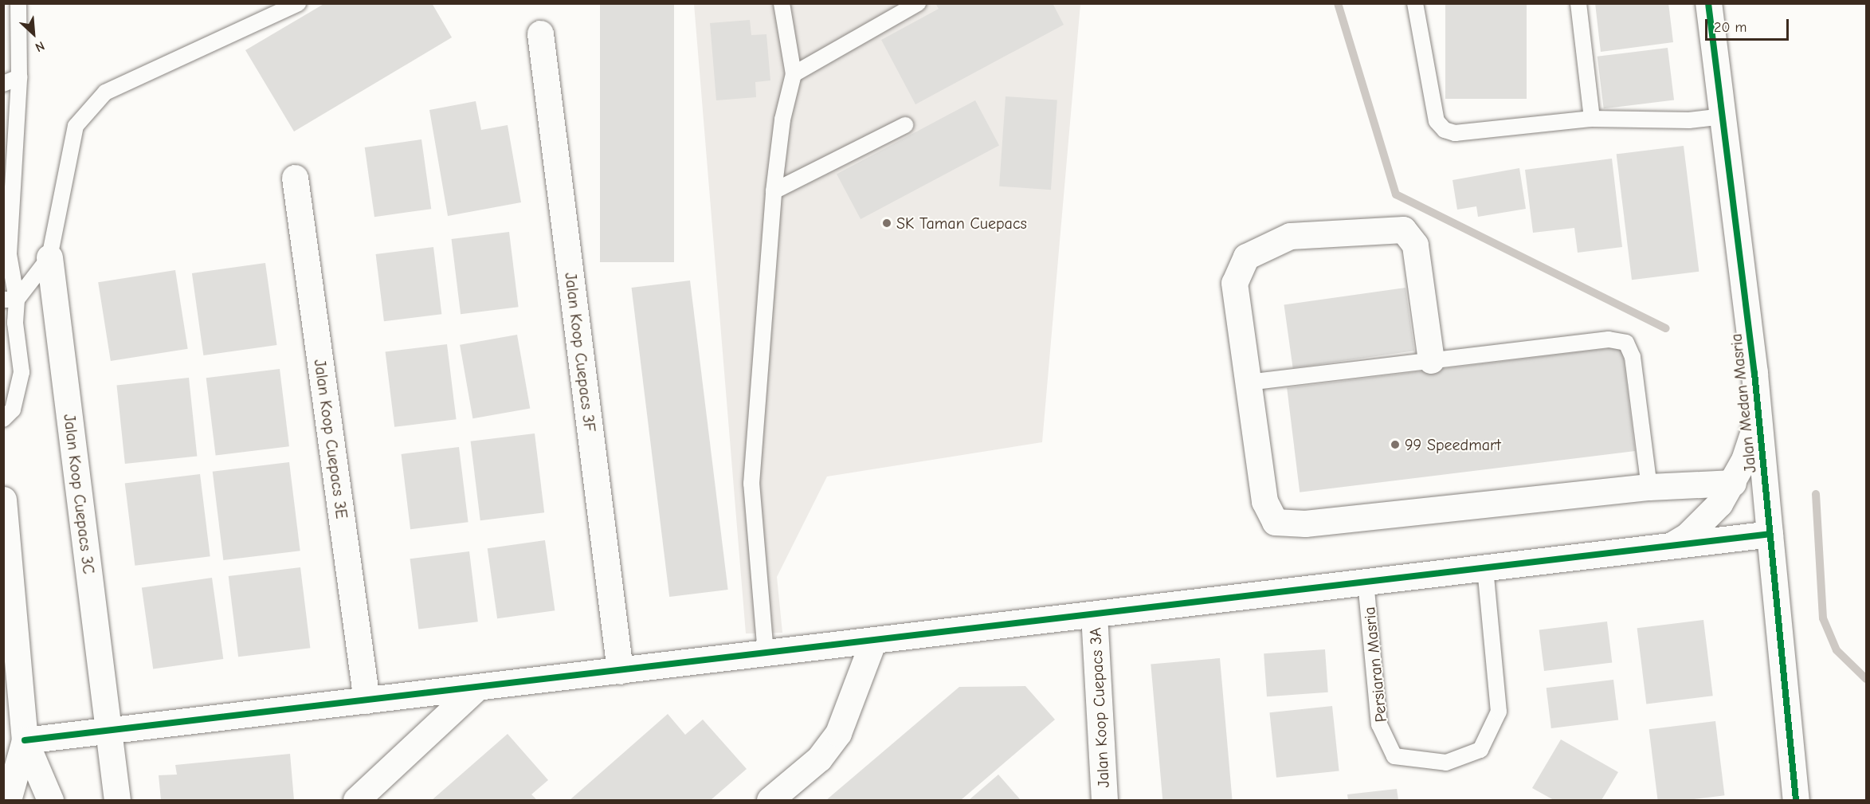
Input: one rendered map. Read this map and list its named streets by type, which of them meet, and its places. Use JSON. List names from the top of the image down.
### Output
{
  "streets": {
    "street": [
      "Jalan Koop Cuepacs 3F",
      "Jalan Medan Masria",
      "Jalan Koop Cuepacs 3E",
      "Jalan Koop Cuepacs 3C",
      "Jalan Koop Cuepacs 3A"
    ],
    "lane": ["Persiaran Masria"]
  },
  "places": ["SK Taman Cuepacs", "99 Speedmart"],
  "scale_bar": "20 m",
  "north": "bottom right"
}
